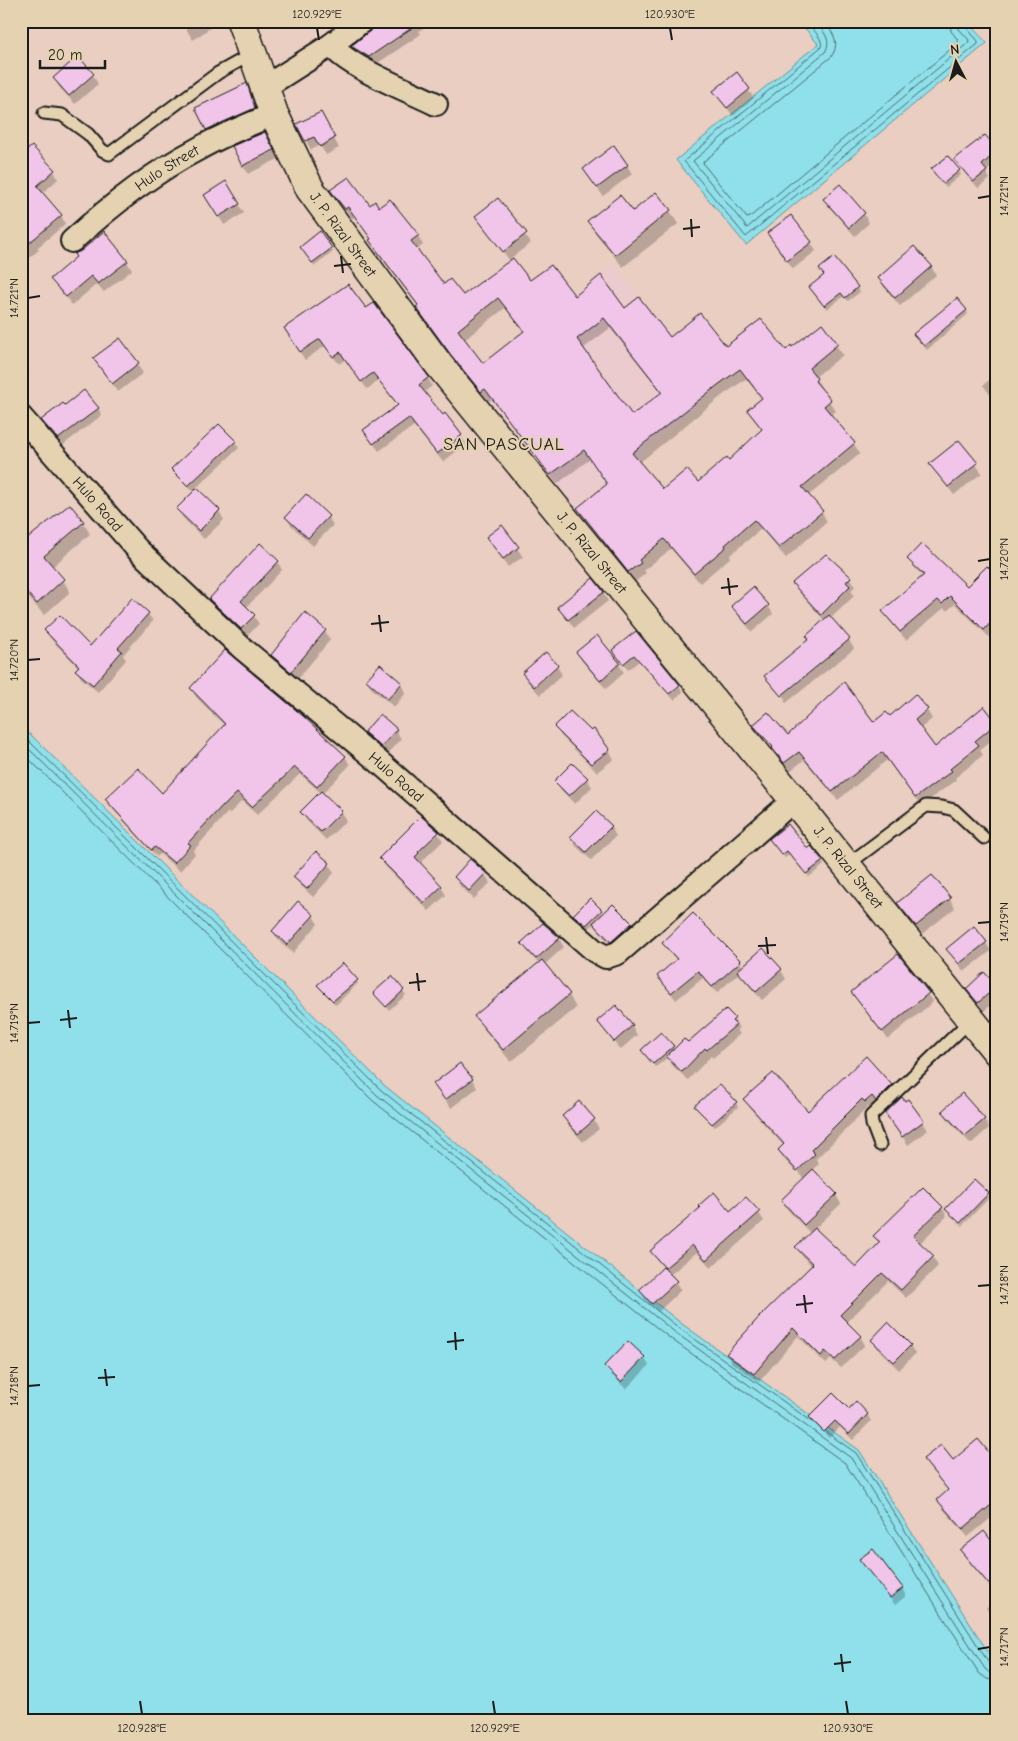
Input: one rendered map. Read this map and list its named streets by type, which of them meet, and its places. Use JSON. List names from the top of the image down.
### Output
{
  "streets": {
    "main road": ["J. P. Rizal Street"],
    "street": ["Hulo Street", "Hulo Road"]
  },
  "crossings": [
    ["Hulo Street", "J. P. Rizal Street"],
    ["J. P. Rizal Street", "Hulo Road"]
  ],
  "districts": ["SAN PASCUAL"],
  "scale_bar": "20 m",
  "north": "top",
  "coordinates": [
    "120.929°E",
    "120.930°E",
    "14.721°N",
    "14.720°N",
    "14.719°N",
    "14.718°N",
    "14.717°N",
    "120.928°E"
  ]
}
